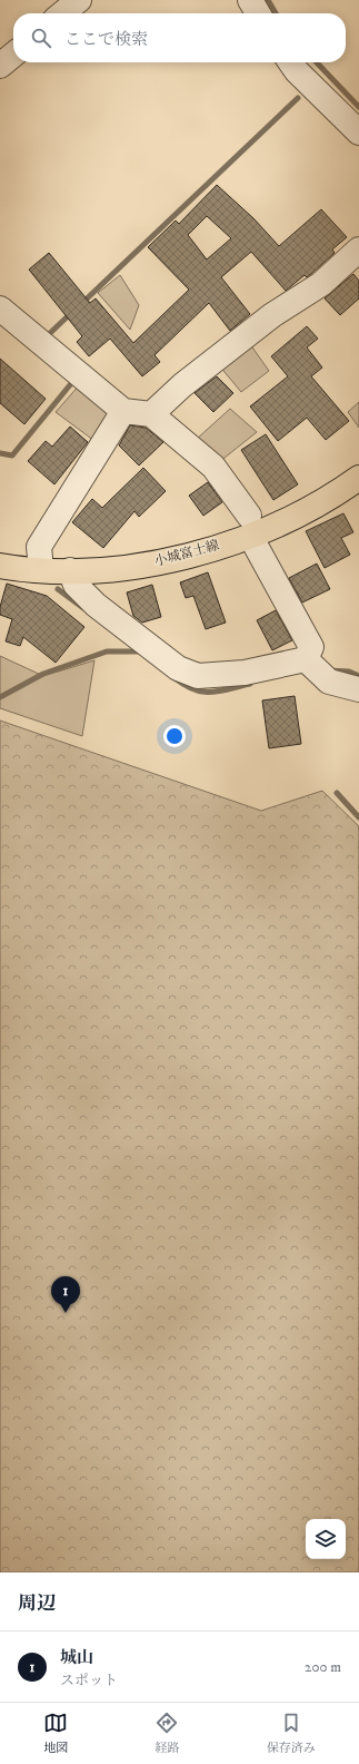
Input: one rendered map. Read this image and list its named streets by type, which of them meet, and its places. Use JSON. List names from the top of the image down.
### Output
{
  "streets": {
    "main road": ["小城富士線"]
  },
  "page": {
    "search": "ここで検索",
    "pins": "1",
    "heading": "周辺",
    "list": [
      {
        "mark": "1",
        "name": "城山",
        "note": "スポット",
        "value": "200 m"
      }
    ],
    "nav": ["地図", "経路", "保存済み"]
  }
}
